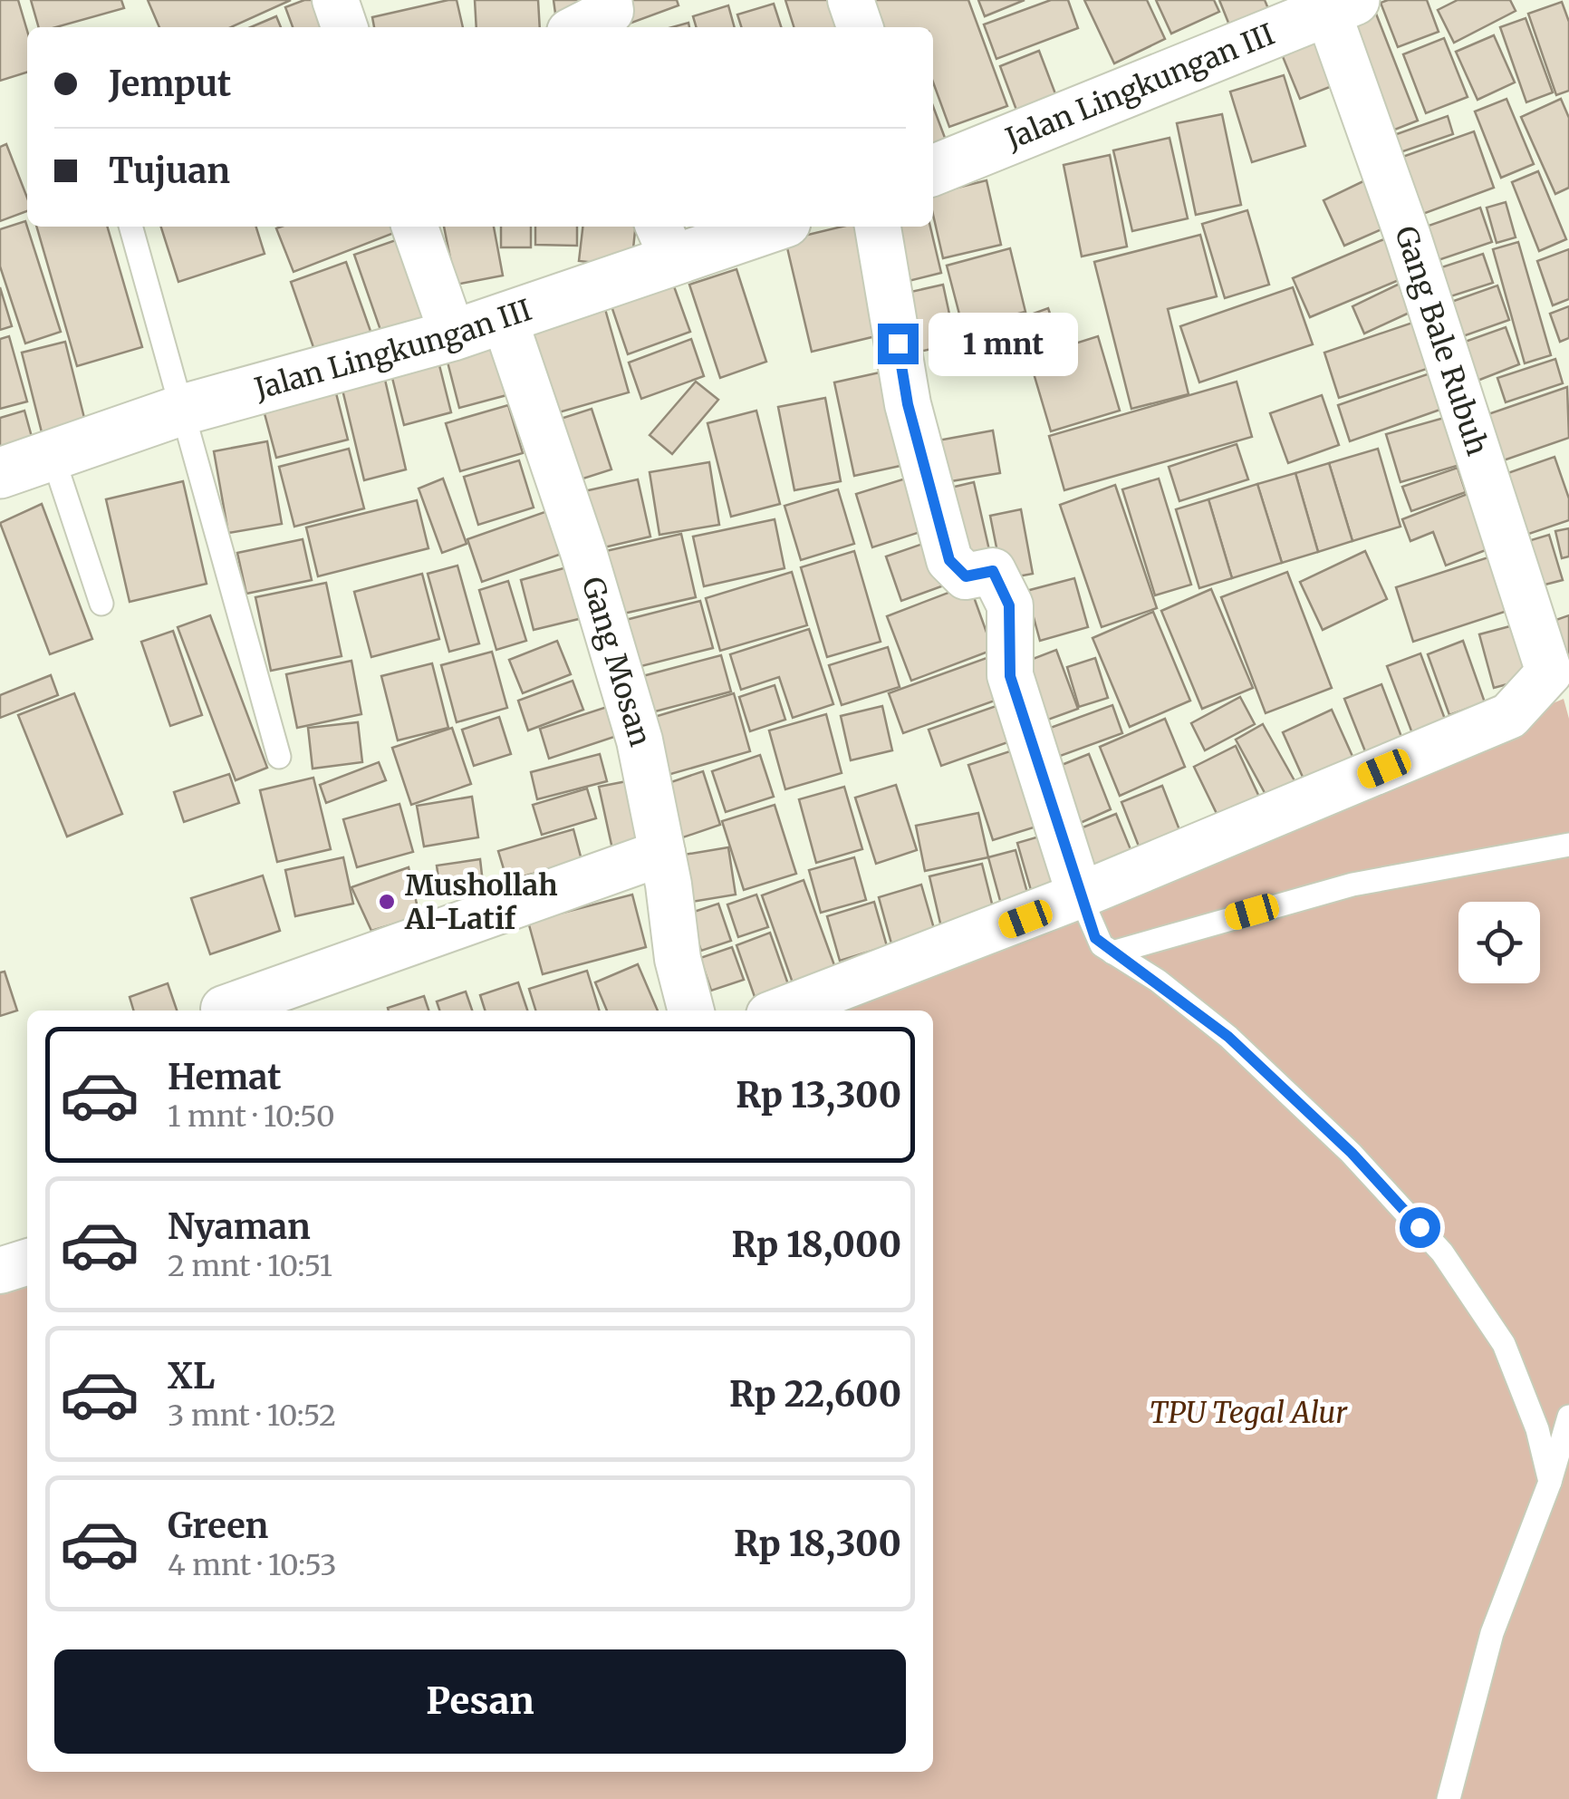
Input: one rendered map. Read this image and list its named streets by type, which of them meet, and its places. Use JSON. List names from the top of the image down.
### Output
{
  "streets": {
    "street": ["Jalan Lingkungan III", "Gang Bale Rubuh", "Gang Mosan"]
  },
  "crossings": [
    ["Jalan Lingkungan III", "Gang Bale Rubuh"],
    ["Jalan Lingkungan III", "Gang Mosan"]
  ],
  "parks": ["TPU Tegal Alur"],
  "places": ["Mushollah Al-Latif"],
  "page": {
    "banner": ["Jemput", "Tujuan"],
    "bubble": "1 mnt",
    "list": [
      {
        "name": "Hemat",
        "note": "1 mnt · 10:50",
        "value": "Rp 13,300"
      },
      {
        "name": "Nyaman",
        "note": "2 mnt · 10:51",
        "value": "Rp 18,000"
      },
      {
        "name": "XL",
        "note": "3 mnt · 10:52",
        "value": "Rp 22,600"
      },
      {
        "name": "Green",
        "note": "4 mnt · 10:53",
        "value": "Rp 18,300"
      }
    ],
    "buttons": "Pesan"
  }
}
